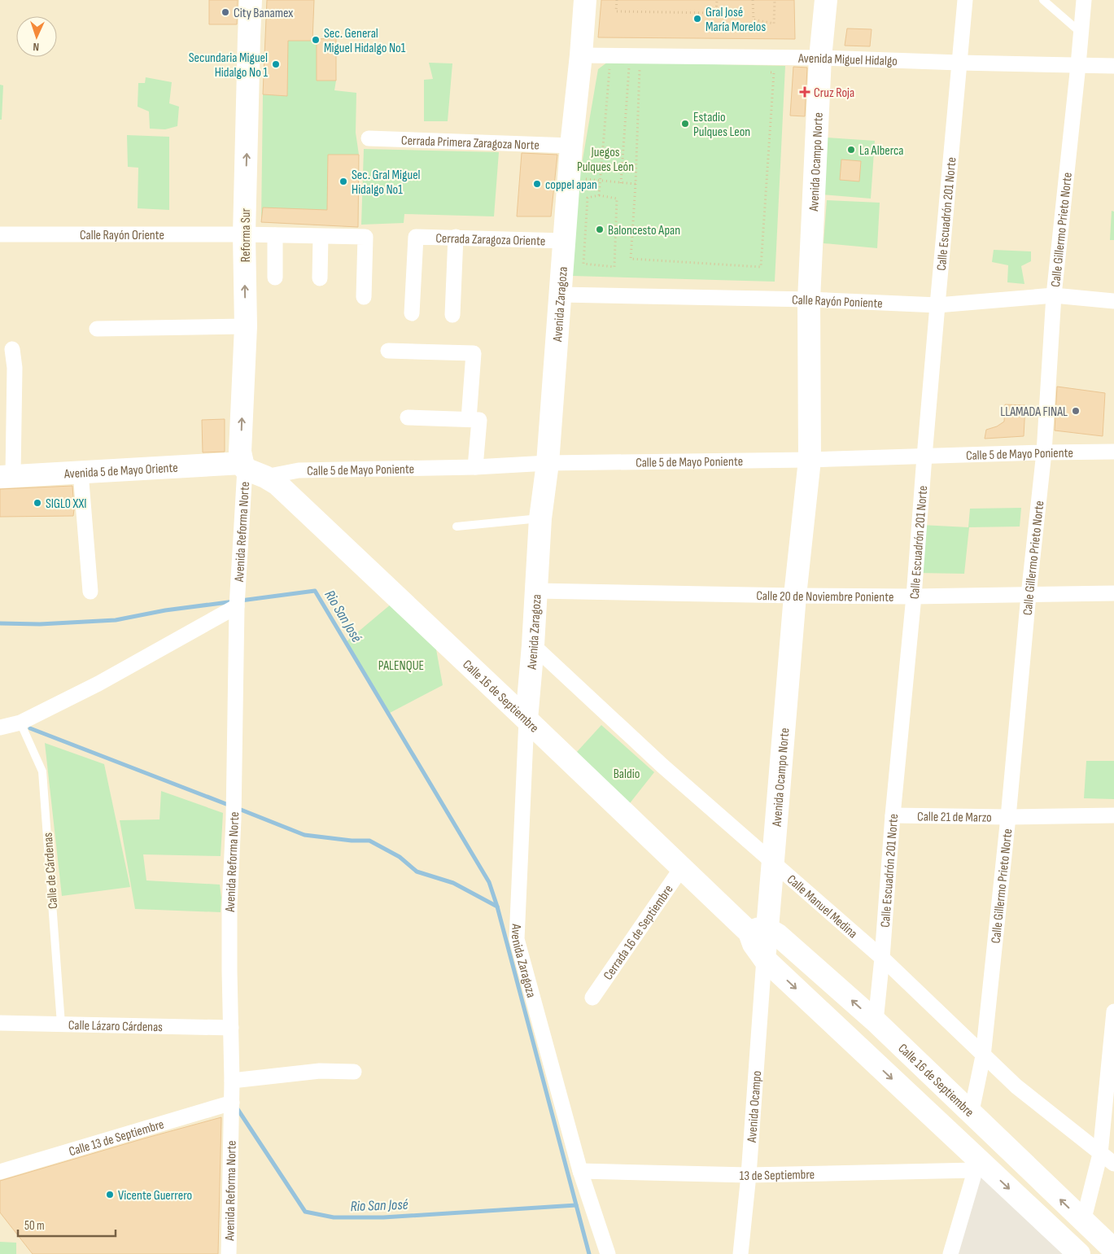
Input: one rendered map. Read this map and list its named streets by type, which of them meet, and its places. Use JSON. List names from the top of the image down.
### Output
{
  "streets": {
    "main road": [
      "Avenida Ocampo Norte",
      "Reforma Sur",
      "Avenida Zaragoza",
      "Avenida 5 de Mayo Oriente",
      "Calle 16 de Septiembre"
    ],
    "street": [
      "Avenida Miguel Hidalgo",
      "Cerrada Primera Zaragoza Norte",
      "Calle Escuadrón 201 Norte",
      "Calle Gillermo Prieto Norte",
      "Calle Rayón Oriente",
      "Cerrada Zaragoza Oriente",
      "Calle Rayón Poniente",
      "Calle 5 de Mayo Poniente",
      "Avenida Reforma Norte",
      "Calle 20 de Noviembre Poniente",
      "Calle 21 de Marzo",
      "Calle Manuel Medina",
      "Cerrada 16 de Septiembre",
      "Calle Lázaro Cárdenas",
      "Avenida Ocampo",
      "Calle 13 de Septiembre",
      "13 de Septiembre"
    ],
    "lane": ["Calle de Cárdenas"]
  },
  "crossings": [
    ["Avenida Miguel Hidalgo", "Avenida Ocampo Norte"],
    ["Avenida Miguel Hidalgo", "Calle Escuadrón 201 Norte"],
    ["Avenida Miguel Hidalgo", "Calle Gillermo Prieto Norte"],
    ["Avenida Miguel Hidalgo", "Avenida Zaragoza"],
    ["Cerrada Primera Zaragoza Norte", "Avenida Zaragoza"],
    ["Avenida Ocampo Norte", "Calle Rayón Poniente"],
    ["Avenida Ocampo Norte", "Calle 20 de Noviembre Poniente"],
    ["Avenida Ocampo Norte", "Calle 16 de Septiembre"],
    ["Avenida Ocampo Norte", "Calle Manuel Medina"],
    ["Calle Escuadrón 201 Norte", "Calle Rayón Poniente"],
    ["Calle Escuadrón 201 Norte", "Calle 5 de Mayo Poniente"],
    ["Calle Escuadrón 201 Norte", "Calle 20 de Noviembre Poniente"],
    ["Calle Escuadrón 201 Norte", "Calle 16 de Septiembre"],
    ["Calle Escuadrón 201 Norte", "Calle 21 de Marzo"],
    ["Calle Escuadrón 201 Norte", "Calle Manuel Medina"],
    ["Calle Gillermo Prieto Norte", "Calle Rayón Poniente"],
    ["Calle Gillermo Prieto Norte", "Calle 5 de Mayo Poniente"],
    ["Calle Gillermo Prieto Norte", "Calle 20 de Noviembre Poniente"],
    ["Calle Gillermo Prieto Norte", "Calle 16 de Septiembre"],
    ["Calle Gillermo Prieto Norte", "Calle 21 de Marzo"],
    ["Calle Gillermo Prieto Norte", "Calle Manuel Medina"],
    ["Calle Rayón Oriente", "Reforma Sur"],
    ["Reforma Sur", "Avenida 5 de Mayo Oriente"],
    ["Reforma Sur", "Avenida Reforma Norte"],
    ["Reforma Sur", "Calle 16 de Septiembre"],
    ["Cerrada Zaragoza Oriente", "Avenida Zaragoza"],
    ["Calle Rayón Poniente", "Avenida Zaragoza"],
    ["Avenida Zaragoza", "Calle 5 de Mayo Poniente"],
    ["Avenida Zaragoza", "Calle 20 de Noviembre Poniente"],
    ["Avenida Zaragoza", "Calle 16 de Septiembre"],
    ["Avenida Zaragoza", "Calle Manuel Medina"],
    ["Avenida Zaragoza", "13 de Septiembre"],
    ["Calle 5 de Mayo Poniente", "Calle 16 de Septiembre"],
    ["Avenida 5 de Mayo Oriente", "Avenida Reforma Norte"],
    ["Avenida 5 de Mayo Oriente", "Calle 16 de Septiembre"],
    ["Avenida Reforma Norte", "Calle 16 de Septiembre"],
    ["Avenida Reforma Norte", "Calle Lázaro Cárdenas"],
    ["Avenida Reforma Norte", "Calle 13 de Septiembre"],
    ["Calle 16 de Septiembre", "Cerrada 16 de Septiembre"],
    ["Calle 16 de Septiembre", "Avenida Ocampo"],
    ["Calle 16 de Septiembre", "13 de Septiembre"],
    ["Calle de Cárdenas", "Calle Lázaro Cárdenas"],
    ["Avenida Ocampo", "13 de Septiembre"]
  ],
  "one_way": ["Reforma Sur"],
  "water": ["Rio San José"],
  "parks": ["Juegos Pulques León", "PALENQUE", "Baldio"],
  "places": {
    "other": [
      "City Banamex",
      "Gral José María Morelos",
      "Sec. General Miguel Hidalgo No1",
      "Secundaria Miguel Hidalgo No 1",
      "Estadio Pulques Leon",
      "La Alberca",
      "Sec. Gral Miguel Hidalgo No1",
      "coppel apan",
      "Baloncesto Apan",
      "LLAMADA FINAL",
      "SIGL0 XXI",
      "Vicente Guerrero"
    ],
    "health": ["Cruz Roja"]
  },
  "scale_bar": "50 m",
  "north": "bottom"
}
